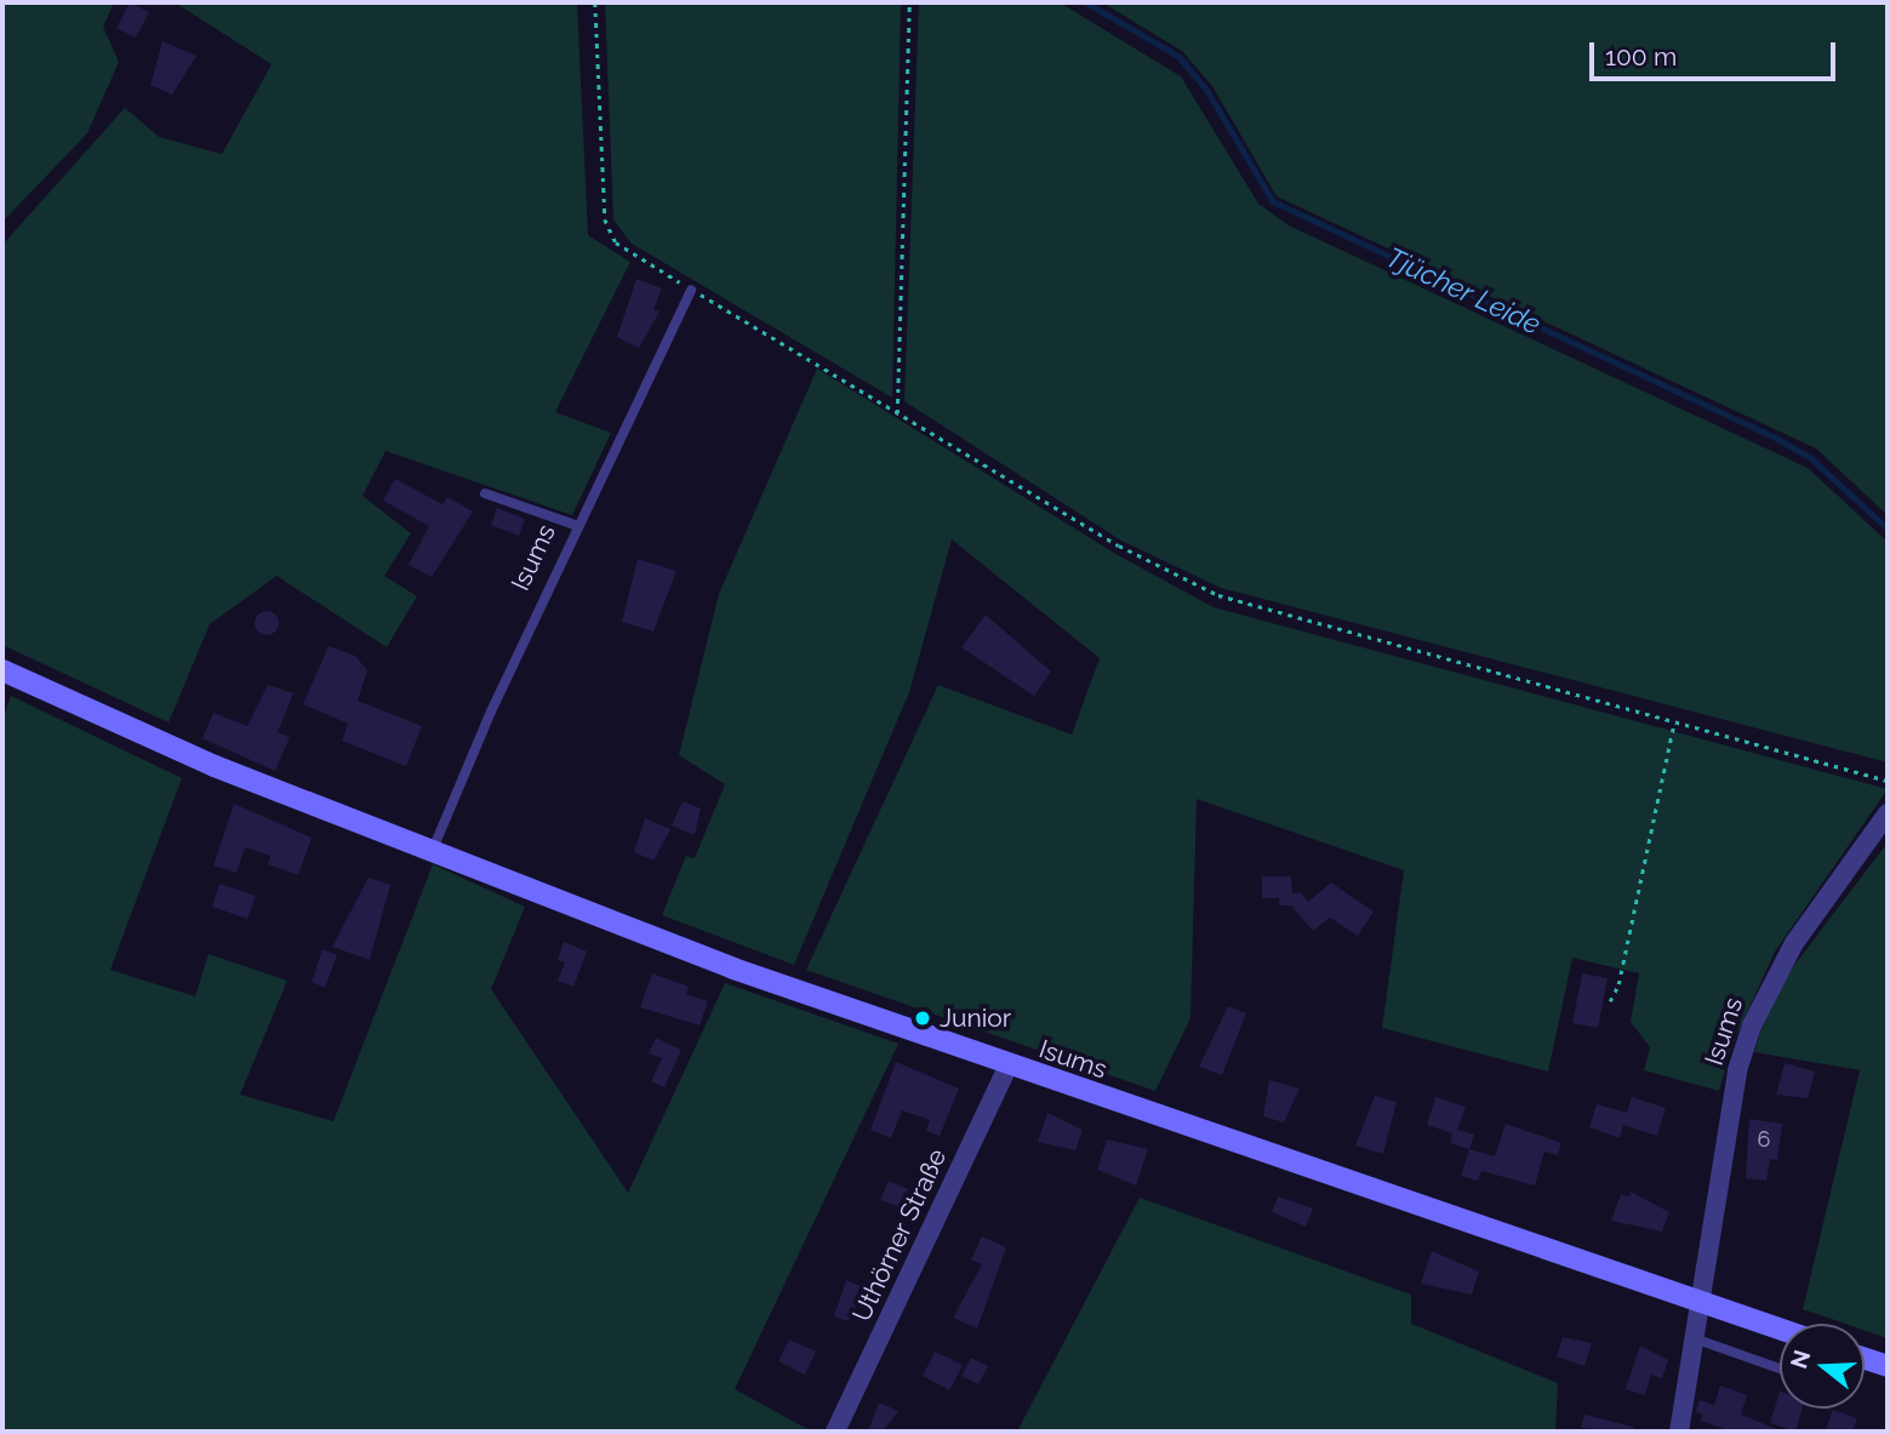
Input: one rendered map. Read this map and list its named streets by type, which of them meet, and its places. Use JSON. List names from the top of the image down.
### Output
{
  "streets": {
    "main road": ["Isums"],
    "street": ["Uthörner Straße"]
  },
  "crossings": [
    ["Isums", "Uthörner Straße"]
  ],
  "water": ["Tjücher Leide"],
  "places": ["Junior"],
  "house_numbers": ["6"],
  "scale_bar": "100 m",
  "north": "left"
}
